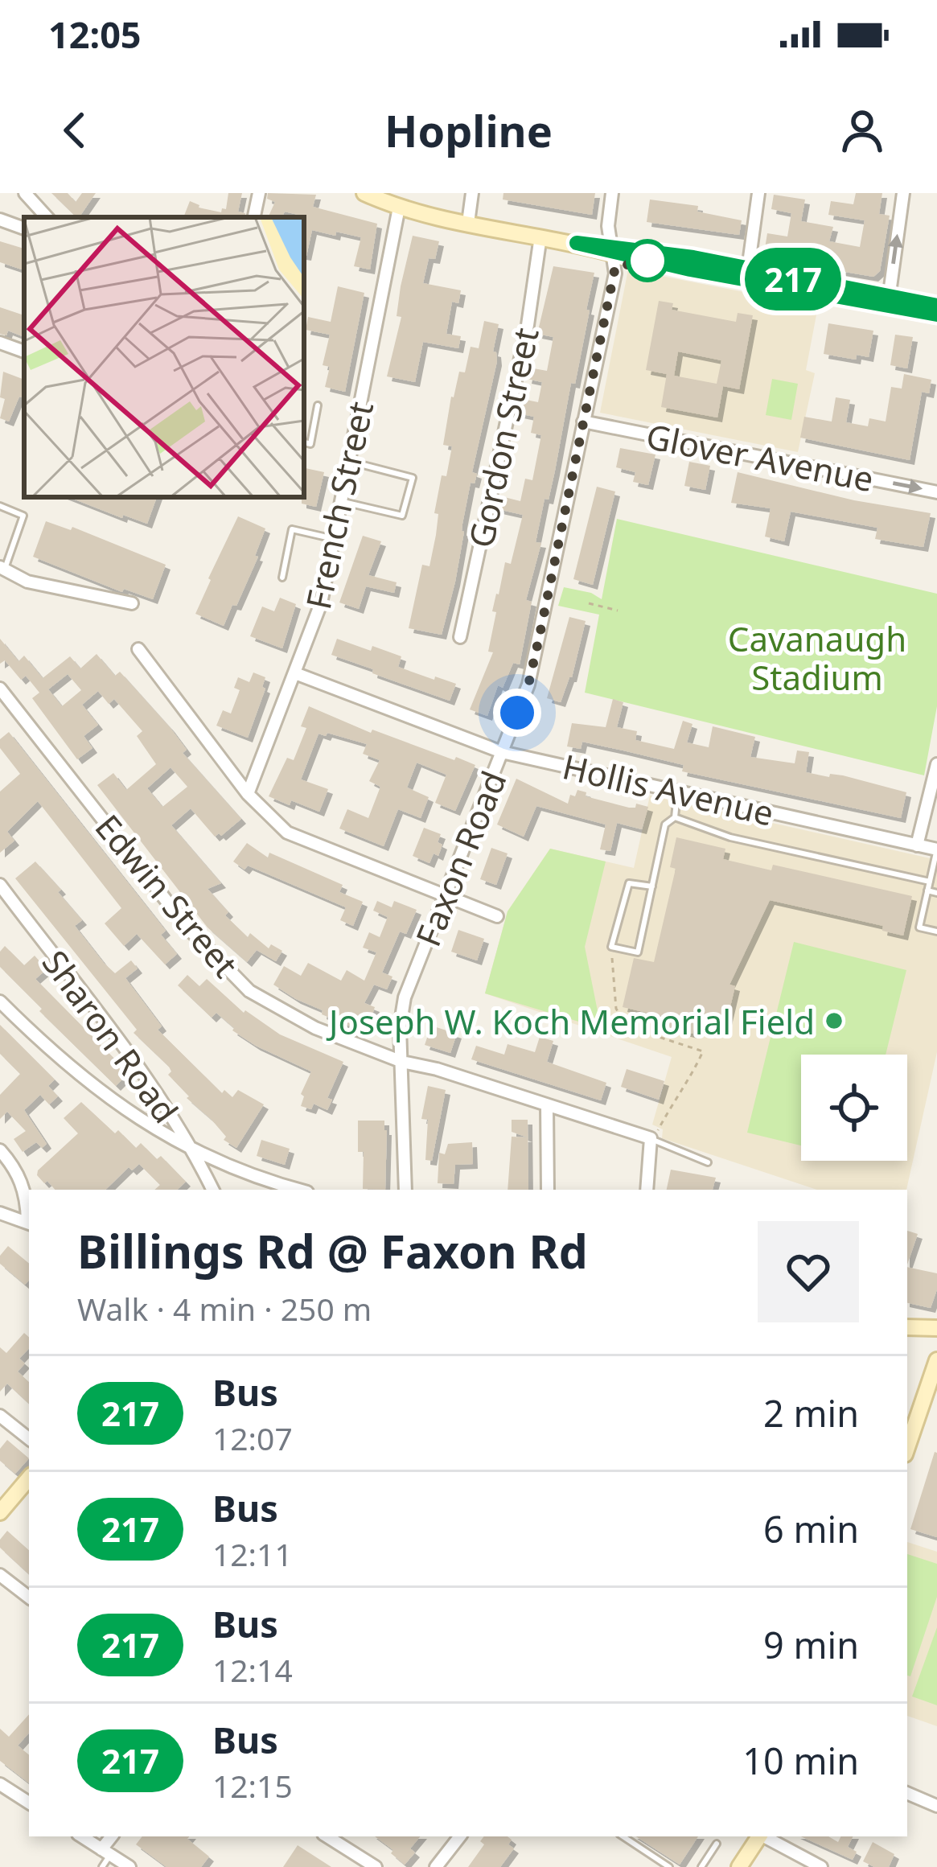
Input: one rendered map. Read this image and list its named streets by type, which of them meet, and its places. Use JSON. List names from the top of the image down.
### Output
{
  "streets": {
    "street": [
      "Gordon Street",
      "Glover Avenue",
      "French Street",
      "Hollis Avenue",
      "Faxon Road",
      "Edwin Street",
      "Sharon Road"
    ]
  },
  "crossings": [
    ["Glover Avenue", "Faxon Road"],
    ["French Street", "Hollis Avenue"],
    ["Hollis Avenue", "Faxon Road"],
    ["Faxon Road", "Edwin Street"]
  ],
  "one_way": ["Glover Avenue"],
  "parks": ["Cavanaugh Stadium"],
  "places": ["Joseph W. Koch Memorial Field"],
  "lines": ["bus line 217"],
  "page": {
    "status": "12:05",
    "header": "Hopline",
    "on_map": "217",
    "heading": ["Billings Rd @ Faxon Rd", "Walk · 4 min · 250 m"],
    "list": [
      {
        "mark": "217",
        "name": "Bus",
        "note": "12:07",
        "value": "2 min"
      },
      {
        "mark": "217",
        "name": "Bus",
        "note": "12:11",
        "value": "6 min"
      },
      {
        "mark": "217",
        "name": "Bus",
        "note": "12:14",
        "value": "9 min"
      },
      {
        "mark": "217",
        "name": "Bus",
        "note": "12:15",
        "value": "10 min"
      }
    ]
  }
}
